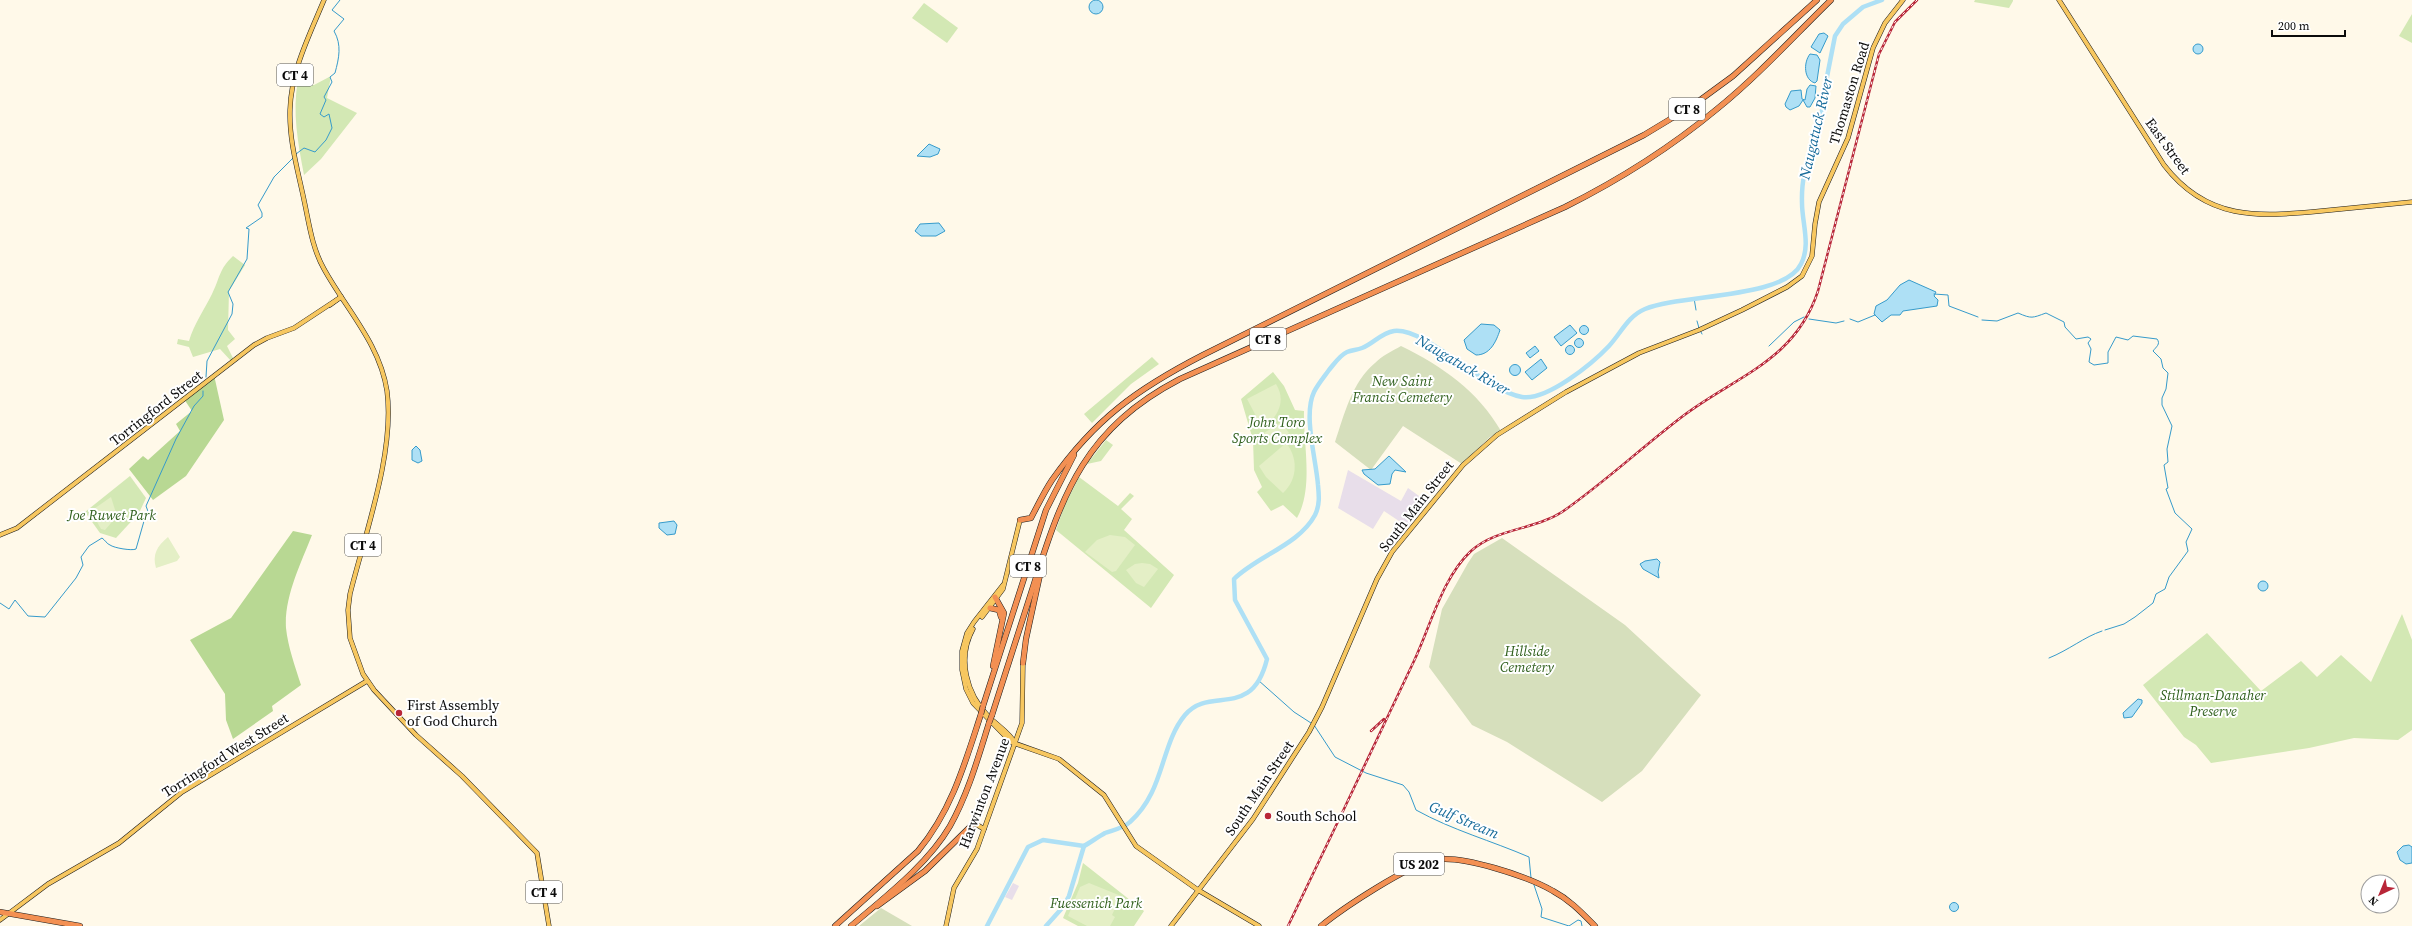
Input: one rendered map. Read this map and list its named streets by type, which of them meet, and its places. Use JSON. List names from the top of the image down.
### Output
{
  "streets": {
    "highway": ["CT 8", "US 202"],
    "main road": [
      "CT 4",
      "Thomaston Road",
      "East Street",
      "Torringford Street",
      "South Main Street",
      "Torringford West Street",
      "Harwinton Avenue"
    ]
  },
  "crossings": [
    ["CT 4", "Torringford Street"],
    ["CT 4", "Torringford West Street"],
    ["Thomaston Road", "South Main Street"]
  ],
  "water": ["Naugatuck River", "Gulf Stream"],
  "parks": [
    "New Saint Francis Cemetery",
    "John Toro Sports Complex",
    "Joe Ruwet Park",
    "Hillside Cemetery",
    "Stillman-Danaher Preserve",
    "Fuessenich Park"
  ],
  "places": ["First Assembly of God Church", "South School"],
  "scale_bar": "200 m",
  "north": "bottom left"
}
